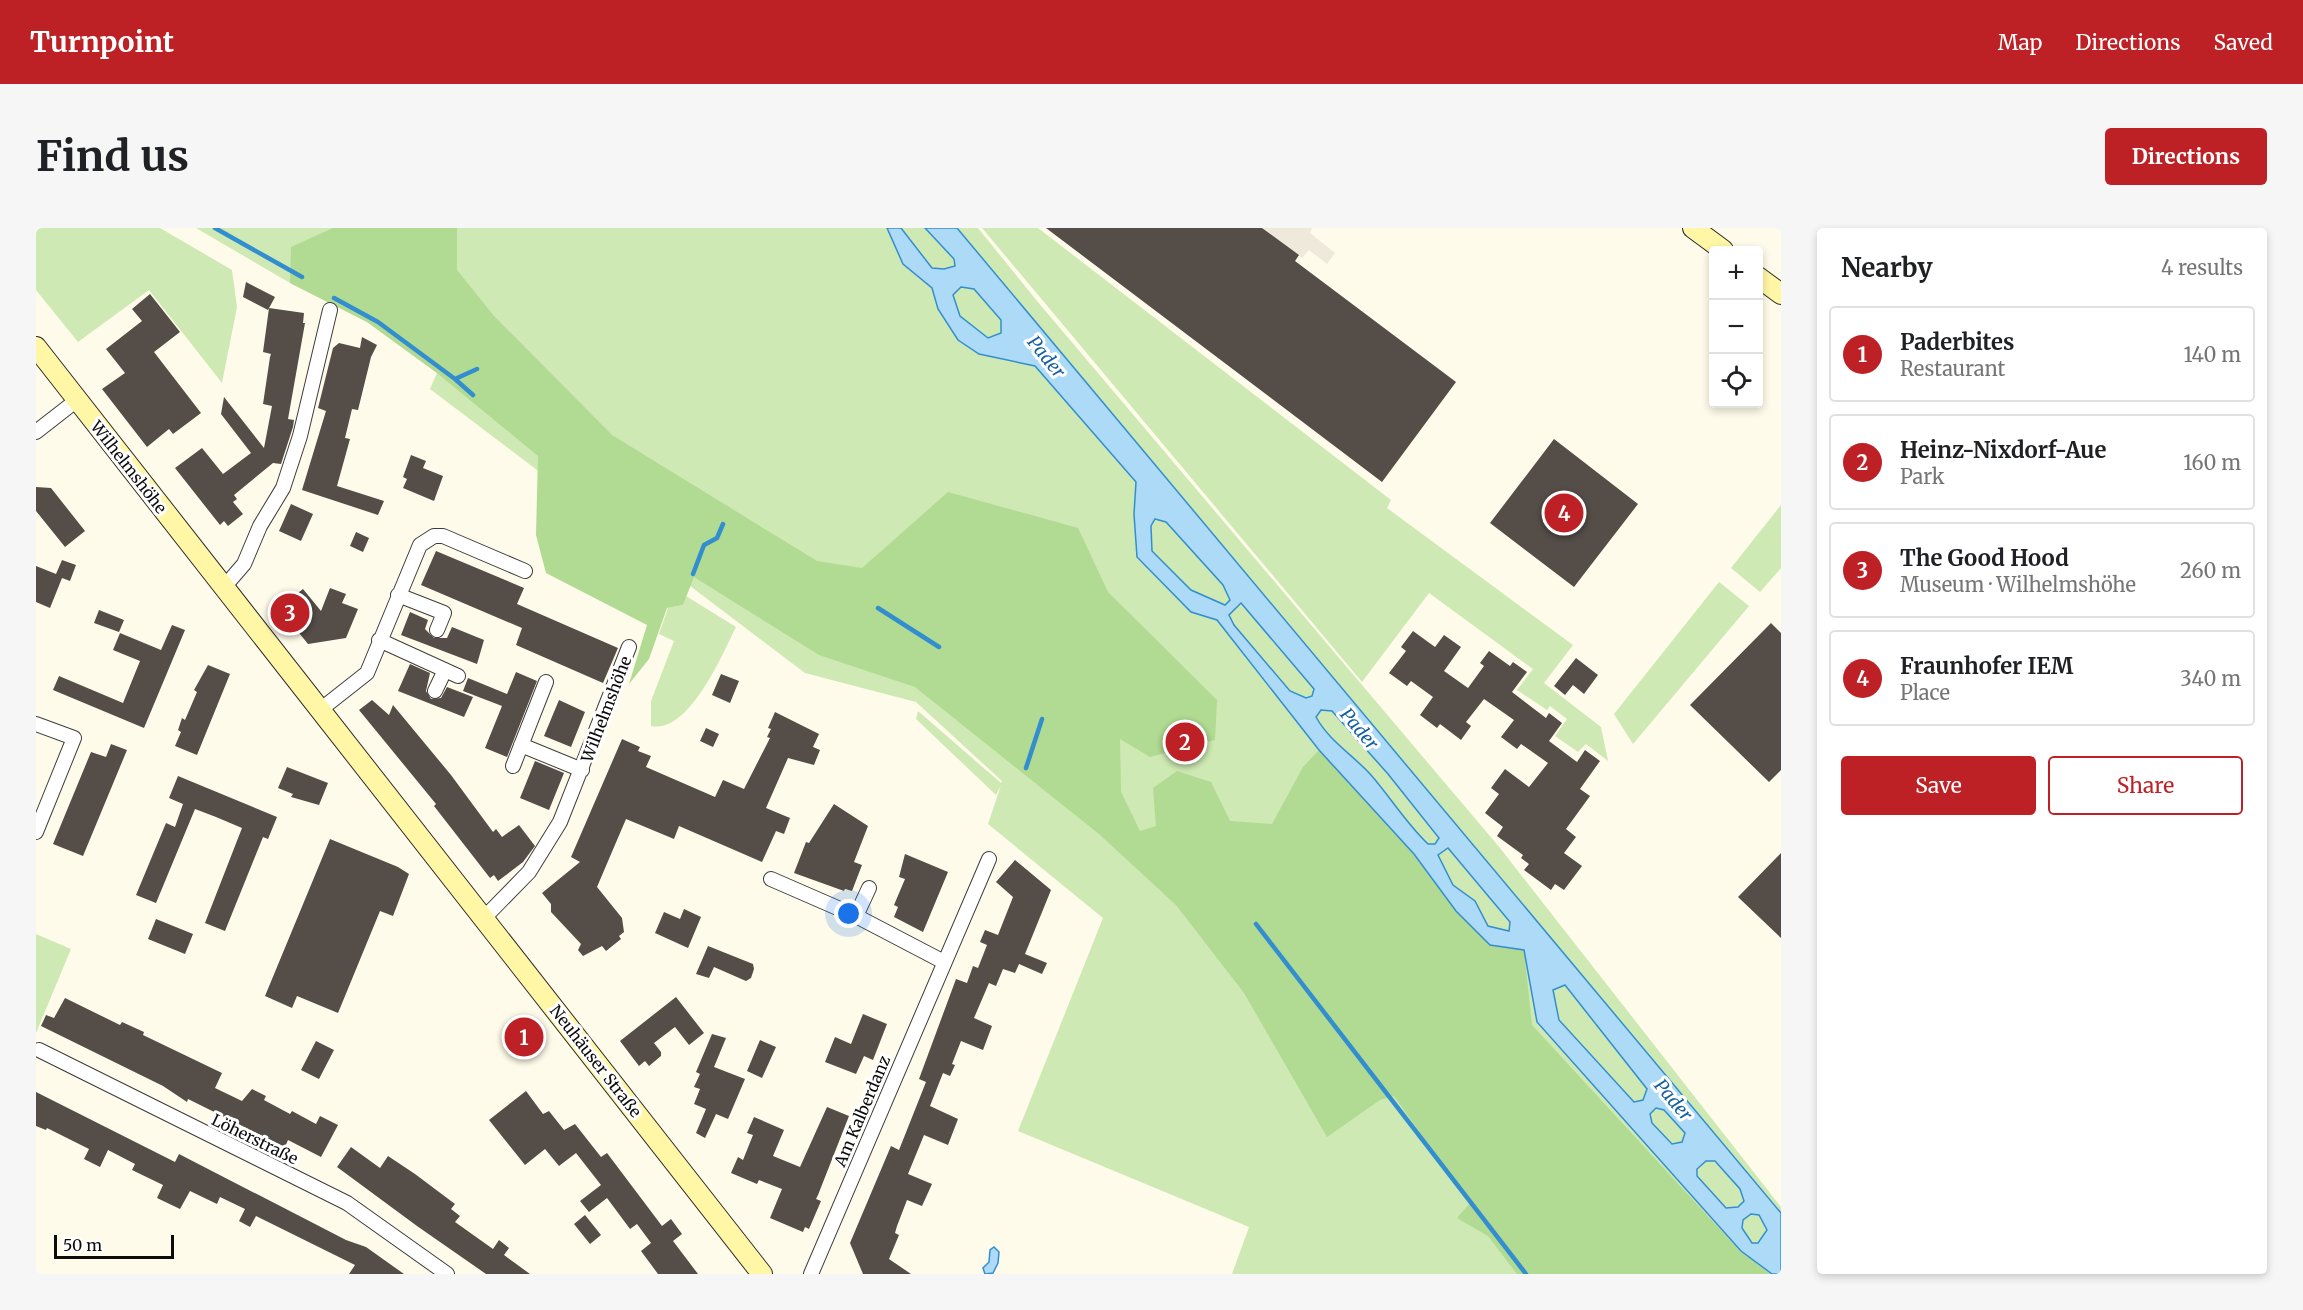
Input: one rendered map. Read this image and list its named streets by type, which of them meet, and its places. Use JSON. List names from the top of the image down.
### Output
{
  "streets": {
    "main road": ["Wilhelmshöhe", "Neuhäuser Straße"],
    "street": ["Am Kalberdanz", "Löherstraße"]
  },
  "crossings": [
    ["Wilhelmshöhe", "Neuhäuser Straße"]
  ],
  "water": ["Pader"],
  "scale_bar": "50 m",
  "page": {
    "header": "Turnpoint",
    "nav": ["Map", "Directions", "Saved"],
    "buttons": [
      "Directions",
      ["Save", "Share"]
    ],
    "title": "Find us",
    "heading": ["Nearby", "4 results"],
    "map_buttons": ["+", "−"],
    "list": [
      {
        "mark": "1",
        "name": "Paderbites",
        "note": "Restaurant",
        "value": "140 m"
      },
      {
        "mark": "2",
        "name": "Heinz-Nixdorf-Aue",
        "note": "Park",
        "value": "160 m"
      },
      {
        "mark": "3",
        "name": "The Good Hood",
        "note": "Museum · Wilhelmshöhe",
        "value": "260 m"
      },
      {
        "mark": "4",
        "name": "Fraunhofer IEM",
        "note": "Place",
        "value": "340 m"
      }
    ],
    "pins": [
      "4",
      "3",
      "2",
      "1"
    ],
    "scale": "50 m"
  }
}
